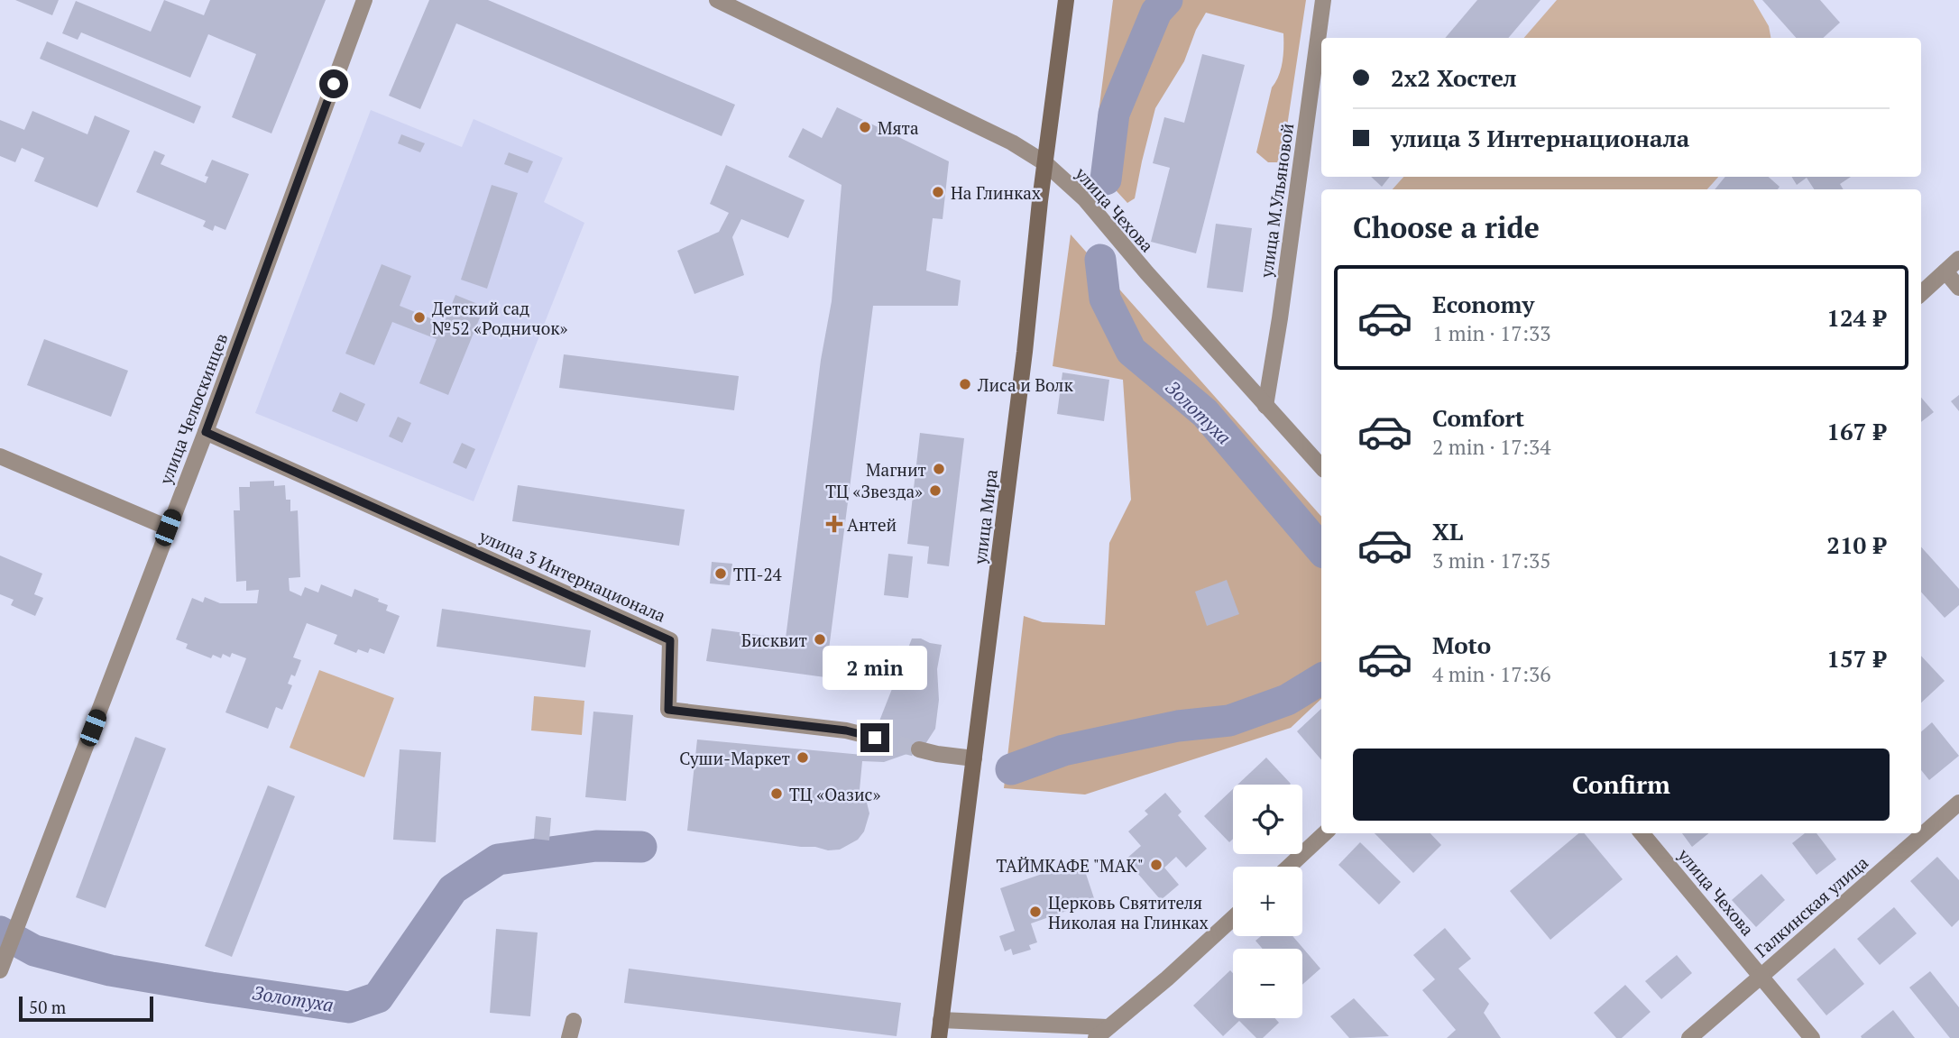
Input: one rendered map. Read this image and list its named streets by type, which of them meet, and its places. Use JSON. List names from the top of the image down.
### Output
{
  "streets": {
    "main road": ["улица Мира"],
    "street": [
      "улица М.Ульяновой",
      "улица Чехова",
      "улица Челюскинцев",
      "улица 3 Интернационала",
      "Галкинская улица"
    ]
  },
  "crossings": [
    ["улица М.Ульяновой", "улица Чехова"],
    ["улица Чехова", "улица Мира"],
    ["улица Чехова", "Галкинская улица"],
    ["улица Челюскинцев", "улица 3 Интернационала"]
  ],
  "water": ["Золотуха"],
  "places": {
    "other": [
      "Мята",
      "На Глинках",
      "Детский сад №52 «Родничок»",
      "Лиса и Волк",
      "Магнит",
      "ТЦ «Звезда»",
      "ТП-24",
      "Бисквит",
      "Суши-Маркет",
      "ТЦ «Оазис»",
      "ТАЙМКАФЕ \"МАК\"",
      "Церковь Святителя Николая на Глинках"
    ],
    "health": ["Антей"]
  },
  "scale_bar": "50 m",
  "page": {
    "banner": ["2x2 Хостел", "улица 3 Интернационала"],
    "heading": "Choose a ride",
    "list": [
      {
        "name": "Economy",
        "note": "1 min · 17:33",
        "value": "124 ₽"
      },
      {
        "name": "Comfort",
        "note": "2 min · 17:34",
        "value": "167 ₽"
      },
      {
        "name": "XL",
        "note": "3 min · 17:35",
        "value": "210 ₽"
      },
      {
        "name": "Moto",
        "note": "4 min · 17:36",
        "value": "157 ₽"
      }
    ],
    "bubble": "2 min",
    "buttons": "Confirm",
    "map_buttons": ["+", "−"],
    "scale": "50 m"
  }
}
